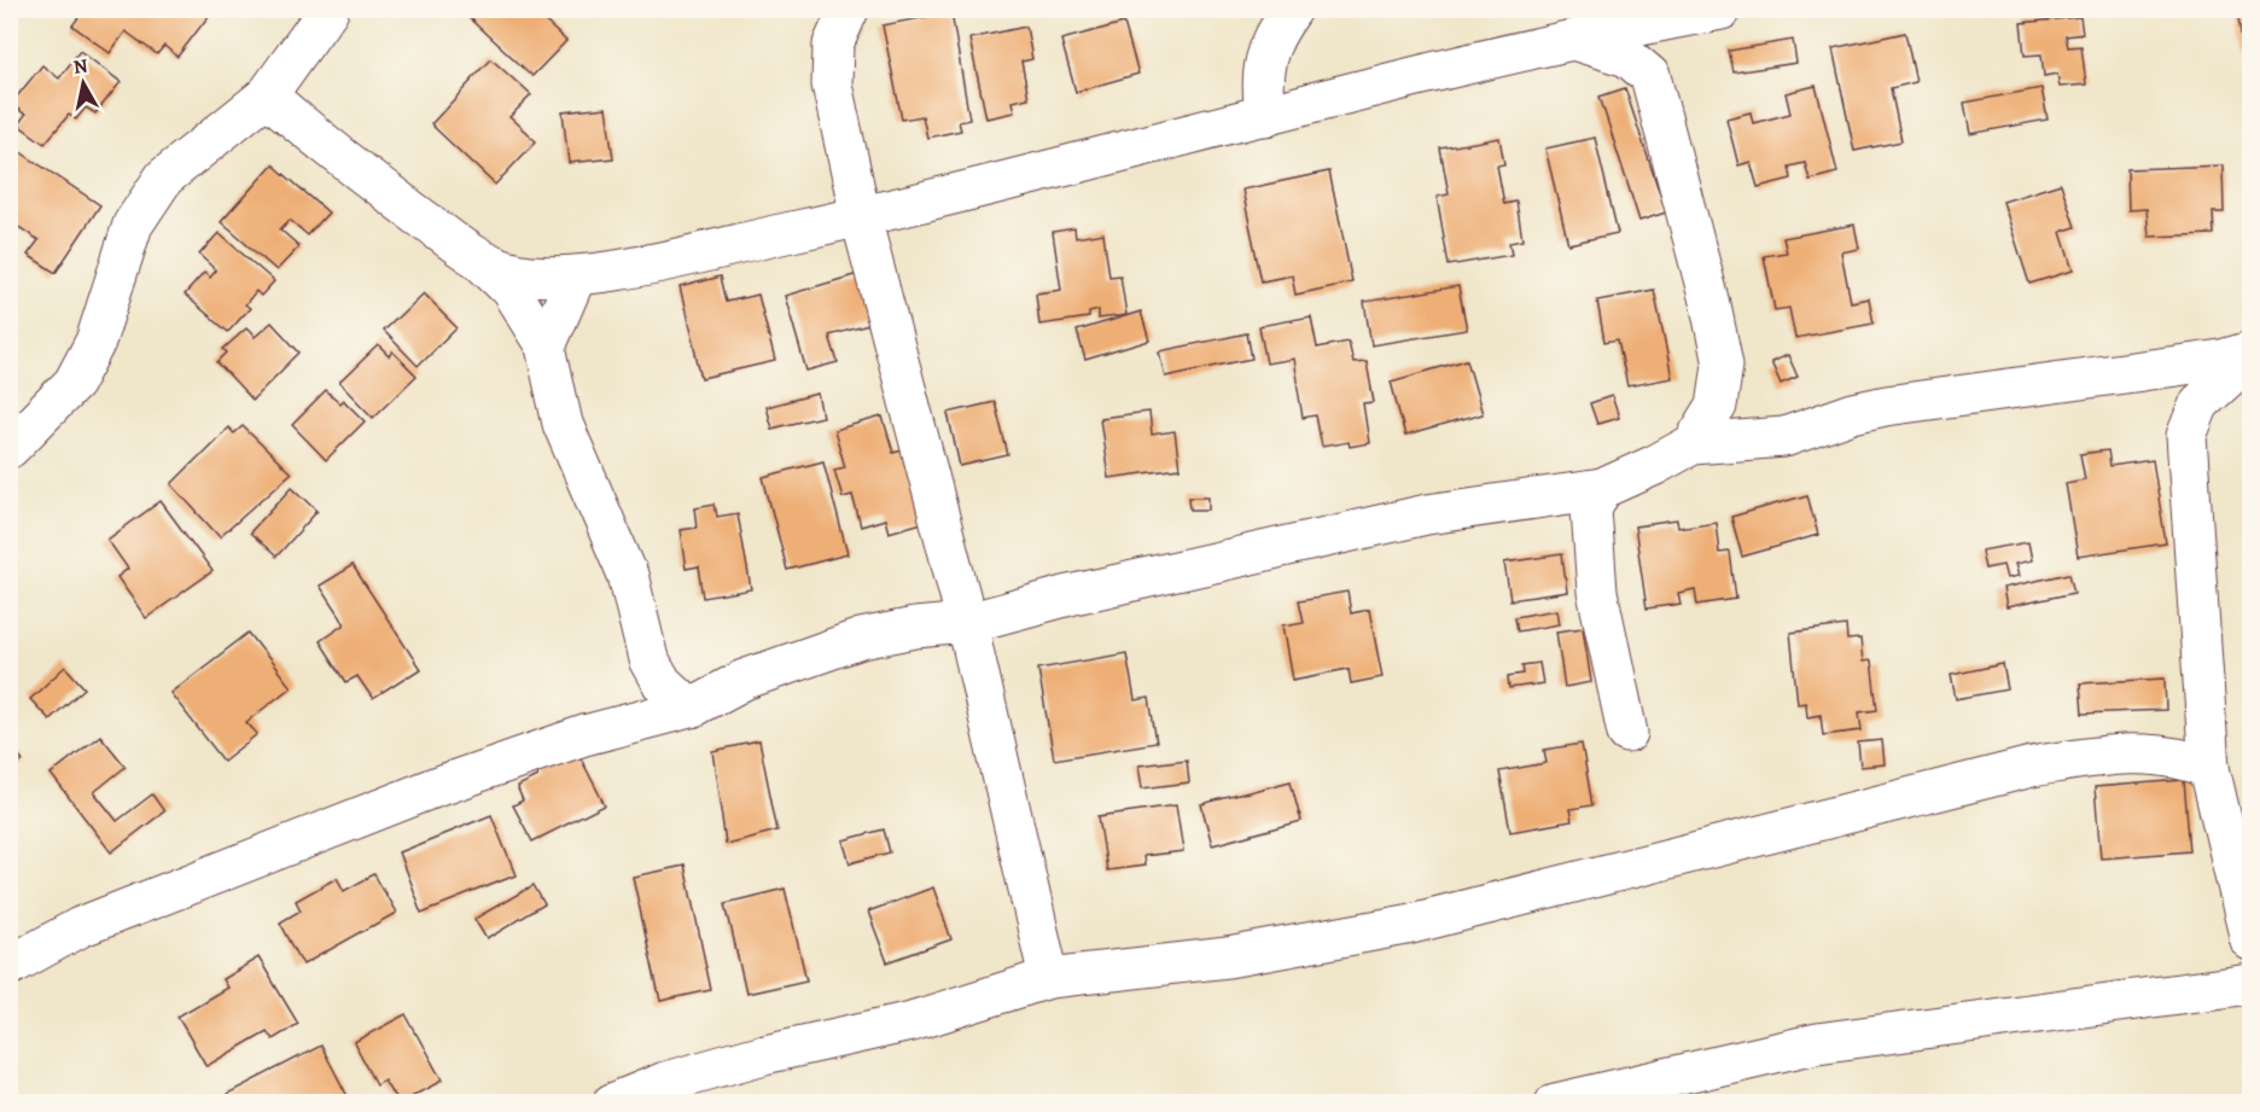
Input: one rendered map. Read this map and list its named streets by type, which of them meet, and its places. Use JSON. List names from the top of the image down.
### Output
{
  "north": "top"
}
